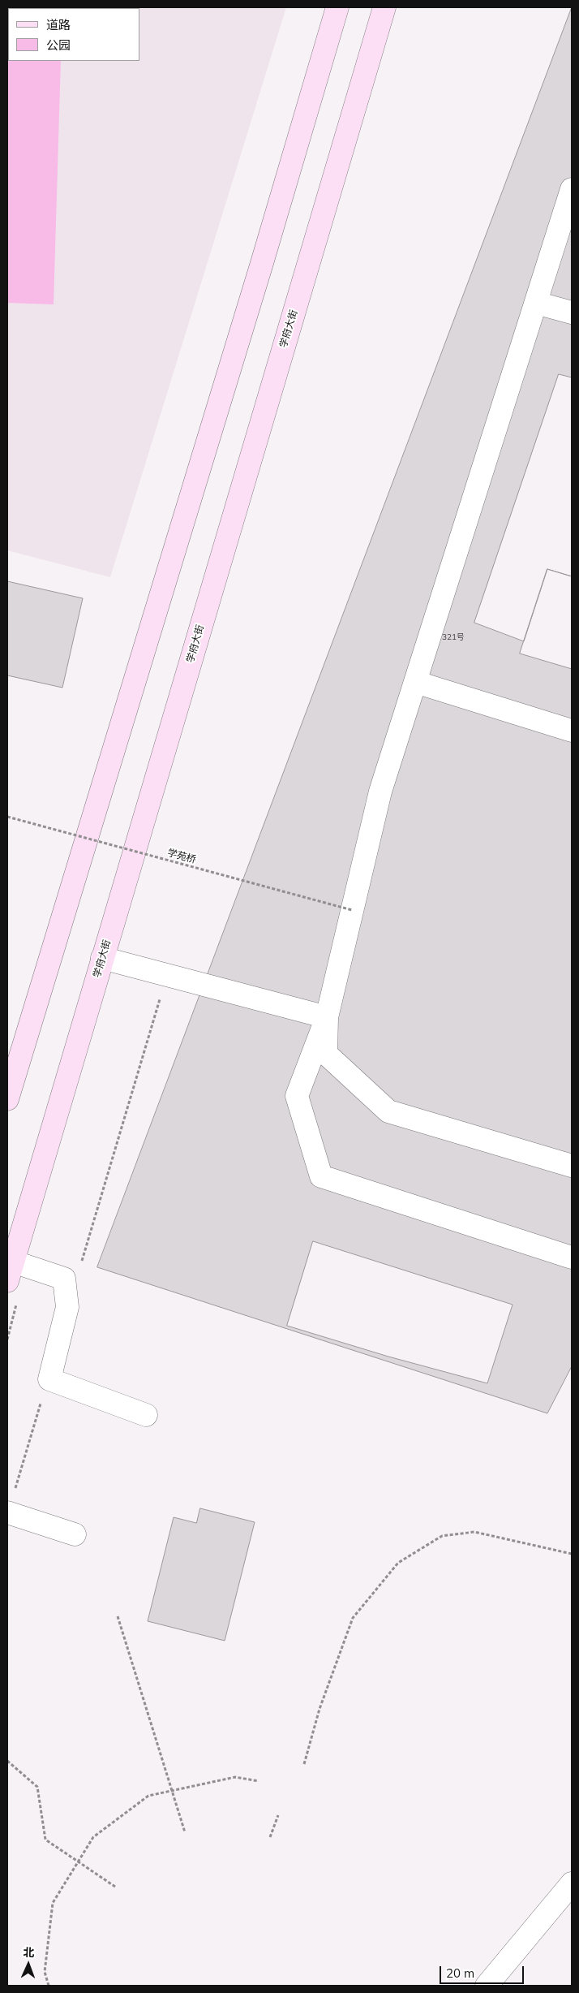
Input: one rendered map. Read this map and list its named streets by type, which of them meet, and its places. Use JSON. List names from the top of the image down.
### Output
{
  "streets": {
    "main road": ["学府大街"],
    "path": ["学苑桥"]
  },
  "house_numbers": ["321号"],
  "legend": ["道路", "公园"],
  "scale_bar": "20 m",
  "north": "top"
}
